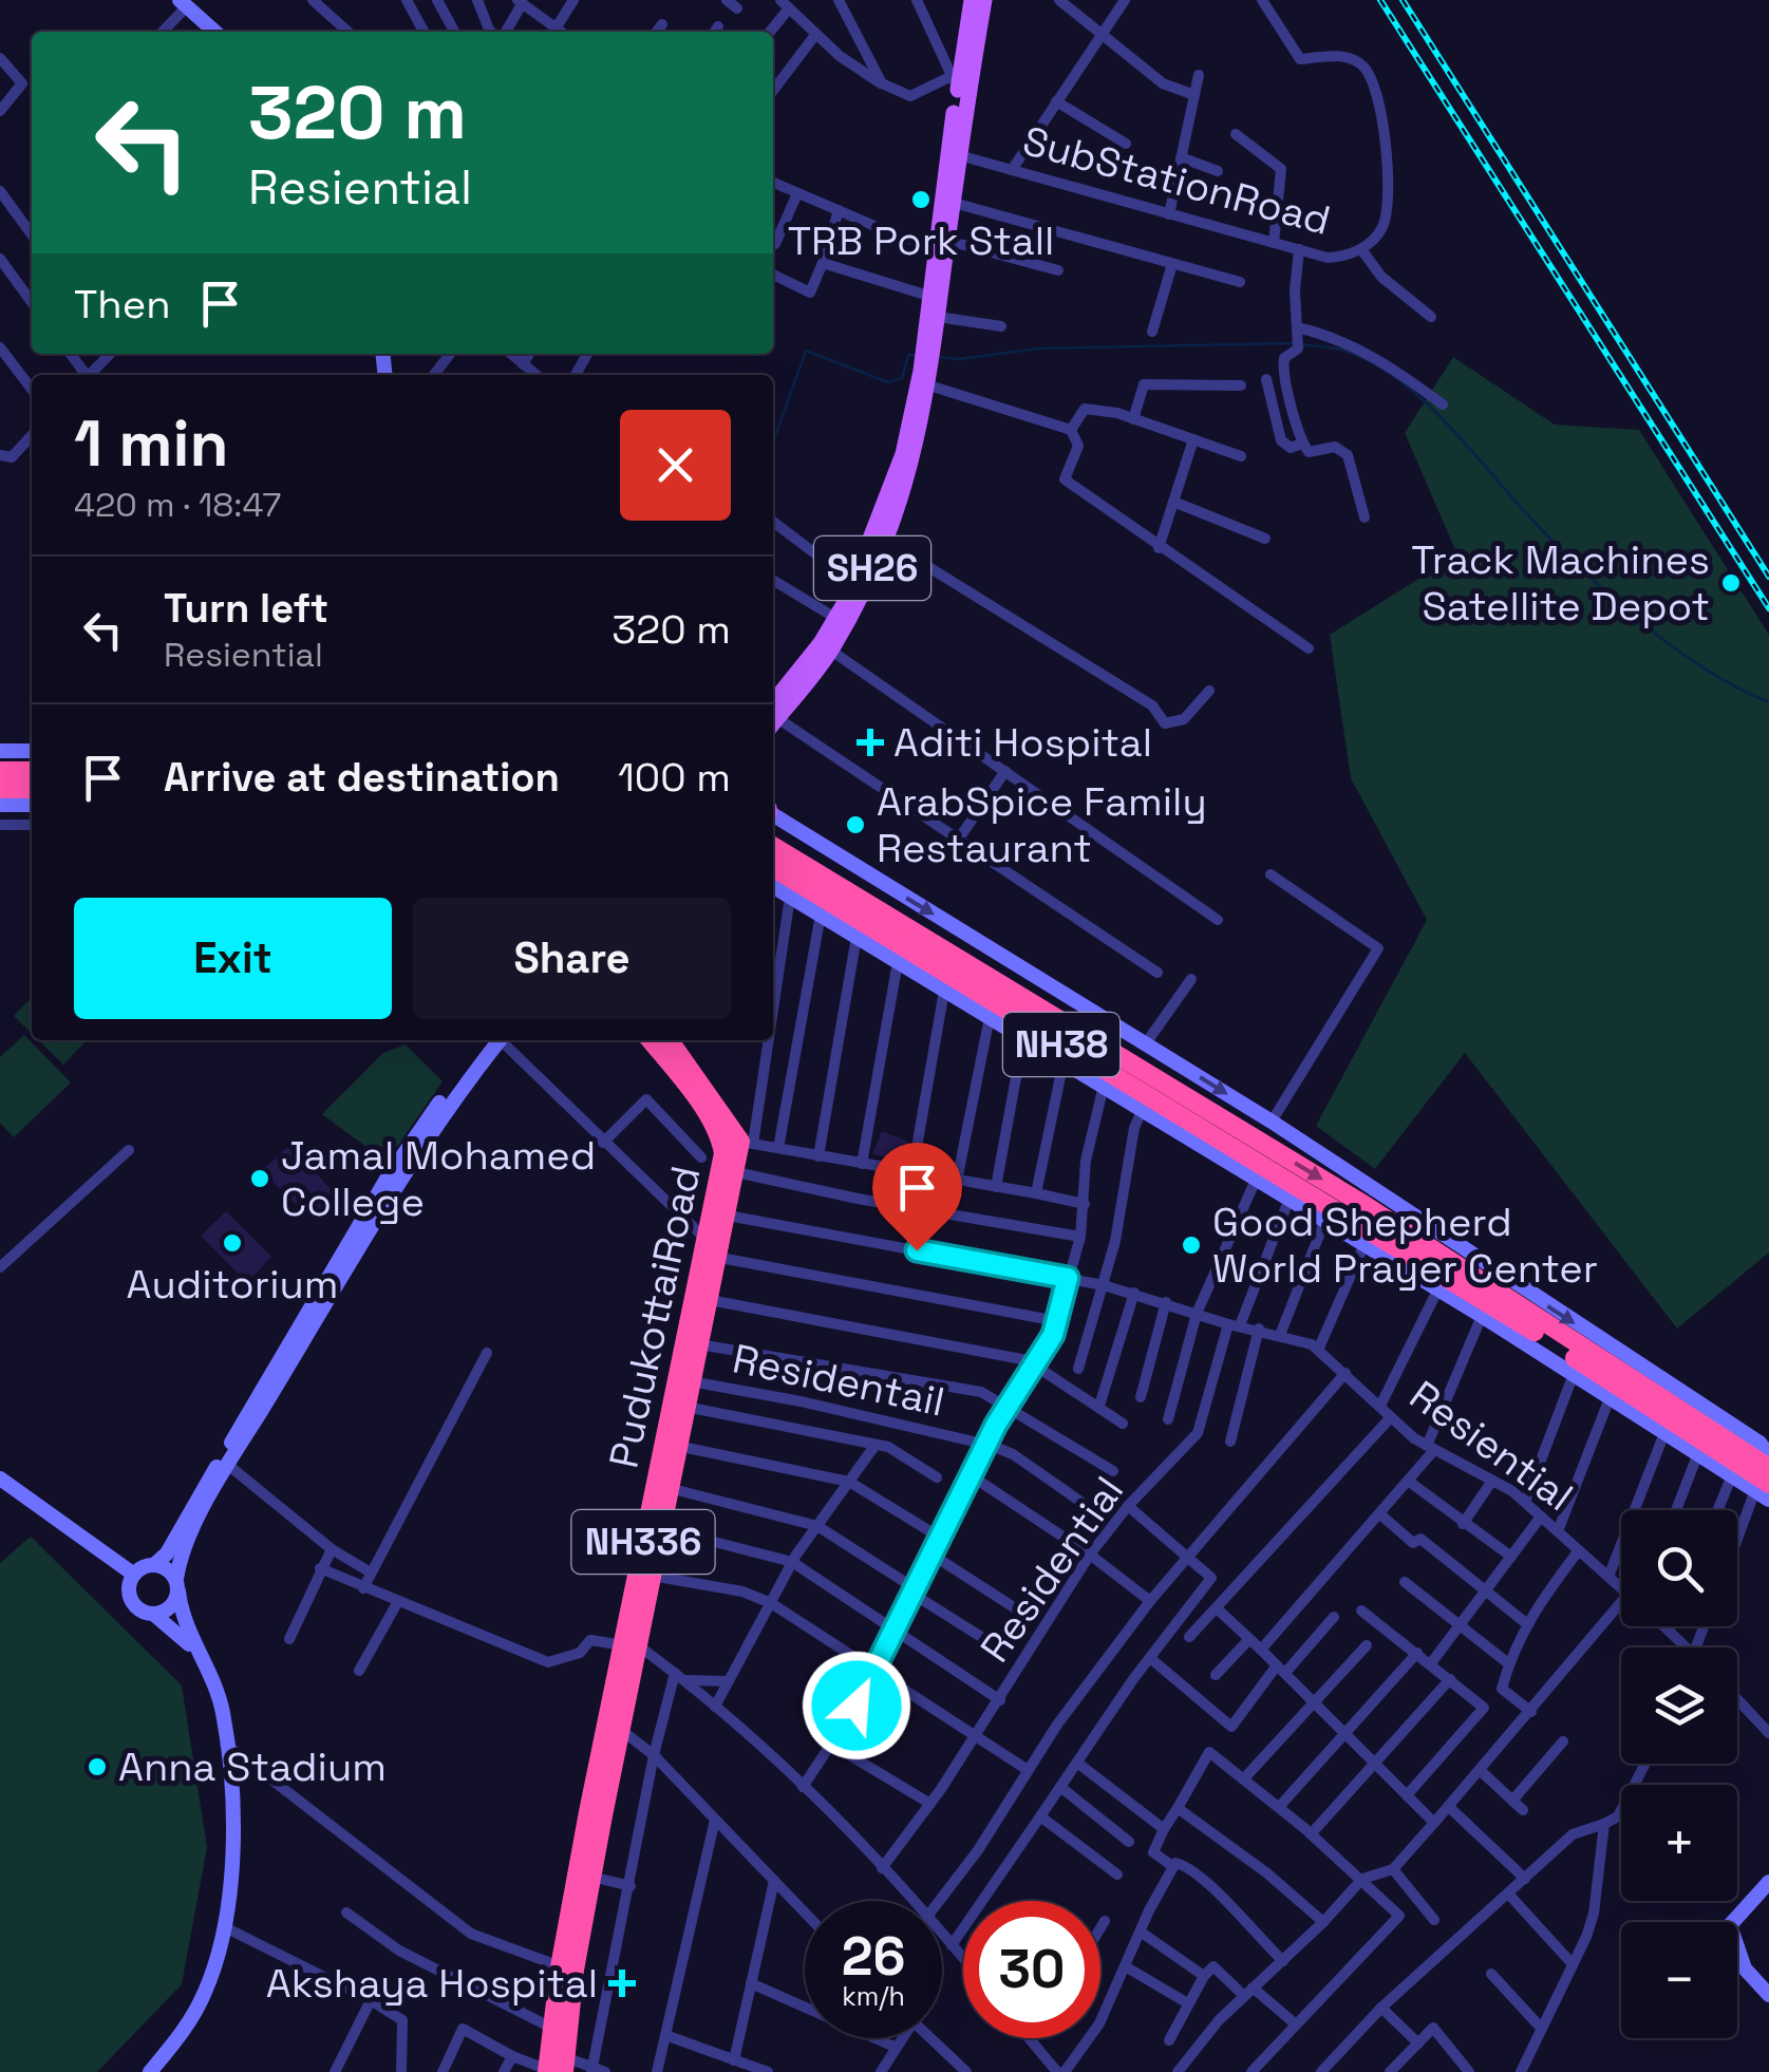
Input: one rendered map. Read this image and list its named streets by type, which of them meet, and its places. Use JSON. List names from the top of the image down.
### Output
{
  "streets": {
    "highway": ["NH38", "PudukottaiRoad", "NH336"],
    "main road": ["SH26"],
    "street": [
      "SubStationRoad",
      "Residentail",
      "Resiential",
      "Residential"
    ]
  },
  "crossings": [
    ["SubStationRoad", "SH26"],
    ["PudukottaiRoad", "NH336"],
    ["Residentail", "NH336"],
    ["Resiential", "NH336"],
    ["Resiential", "Residential"],
    ["NH336", "Residential"]
  ],
  "places": {
    "other": [
      "TRB Pork Stall",
      "Track Machines Satellite Depot",
      "ArabSpice Family Restaurant",
      "Jamal Mohamed College",
      "Auditorium",
      "Good Shepherd World Prayer Center",
      "Anna Stadium"
    ],
    "health": ["Aditi Hospital", "Akshaya Hospital"]
  },
  "page": {
    "turn": ["320 m", "Resiential"],
    "then": "Then",
    "heading": ["1 min", "420 m · 18:47"],
    "list": [
      {
        "name": "Turn left",
        "note": "Resiential",
        "value": "320 m"
      },
      {
        "name": "Arrive at destination",
        "value": "100 m"
      }
    ],
    "buttons": ["Exit", "Share"],
    "map_buttons": ["+", "−"],
    "speed": "26 km/h",
    "limit": "30"
  }
}
